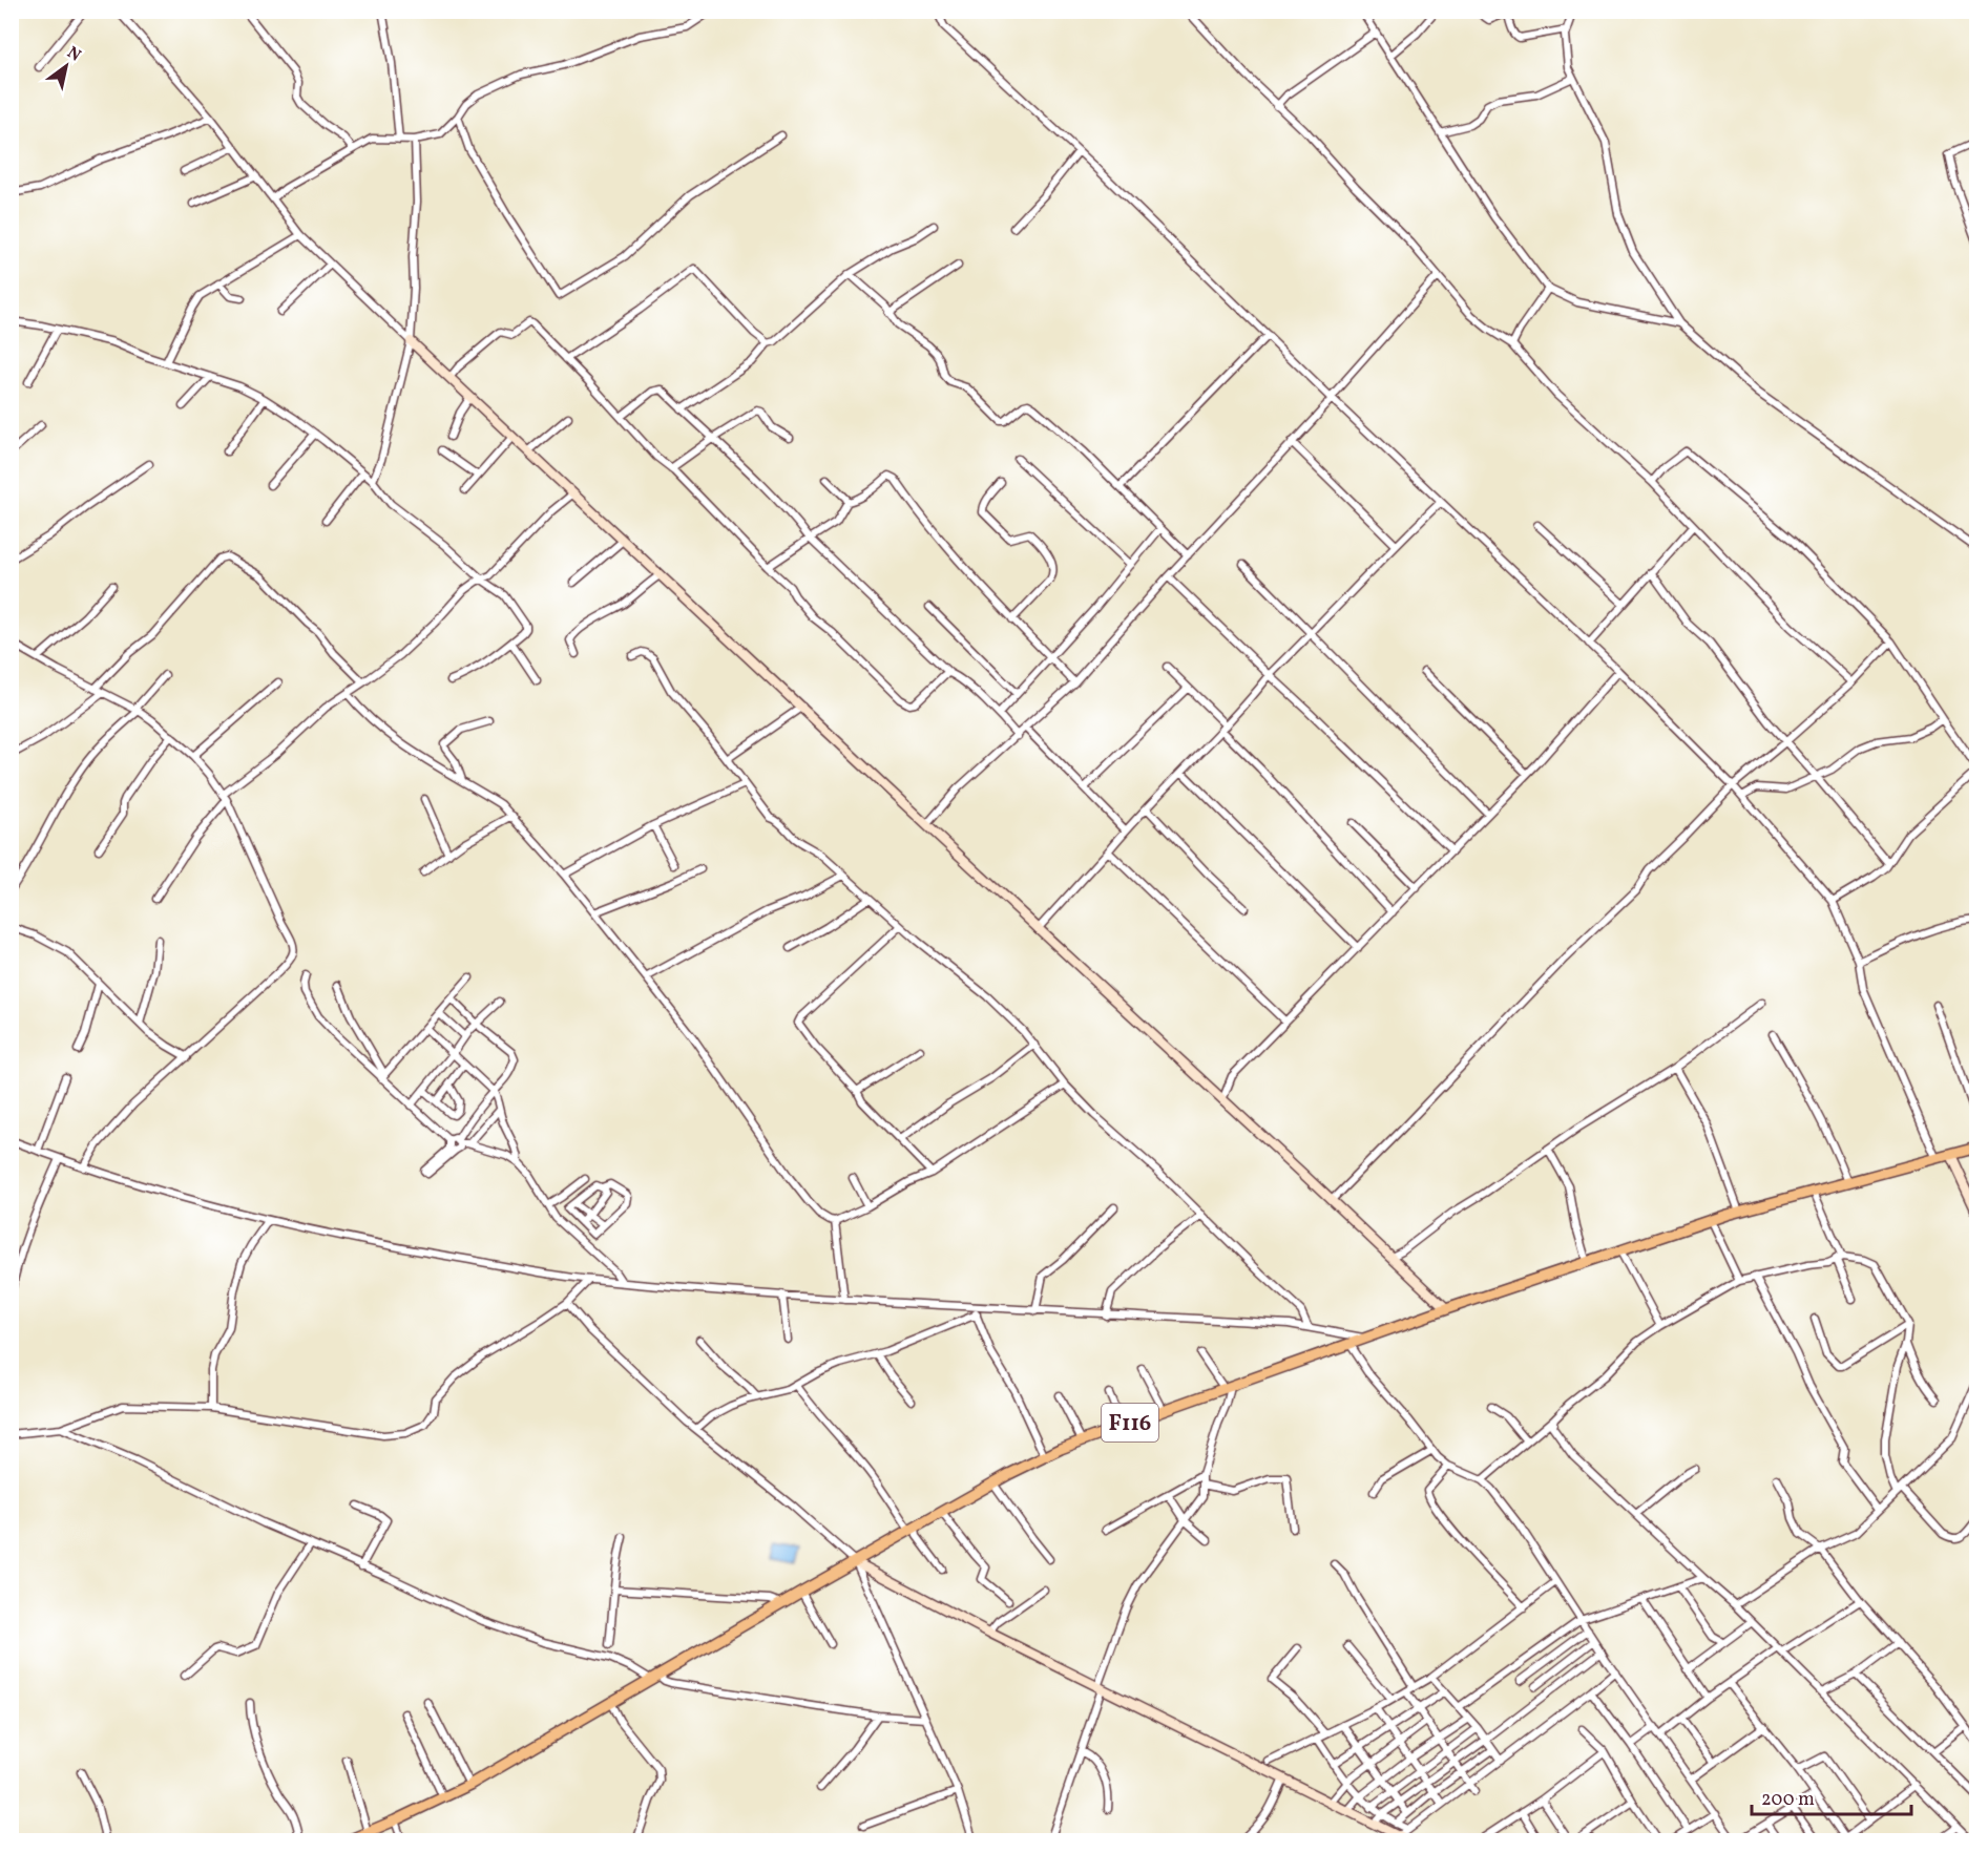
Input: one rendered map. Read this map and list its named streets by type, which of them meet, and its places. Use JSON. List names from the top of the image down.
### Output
{
  "streets": {
    "main road": ["F116"]
  },
  "scale_bar": "200 m",
  "north": "top right"
}
